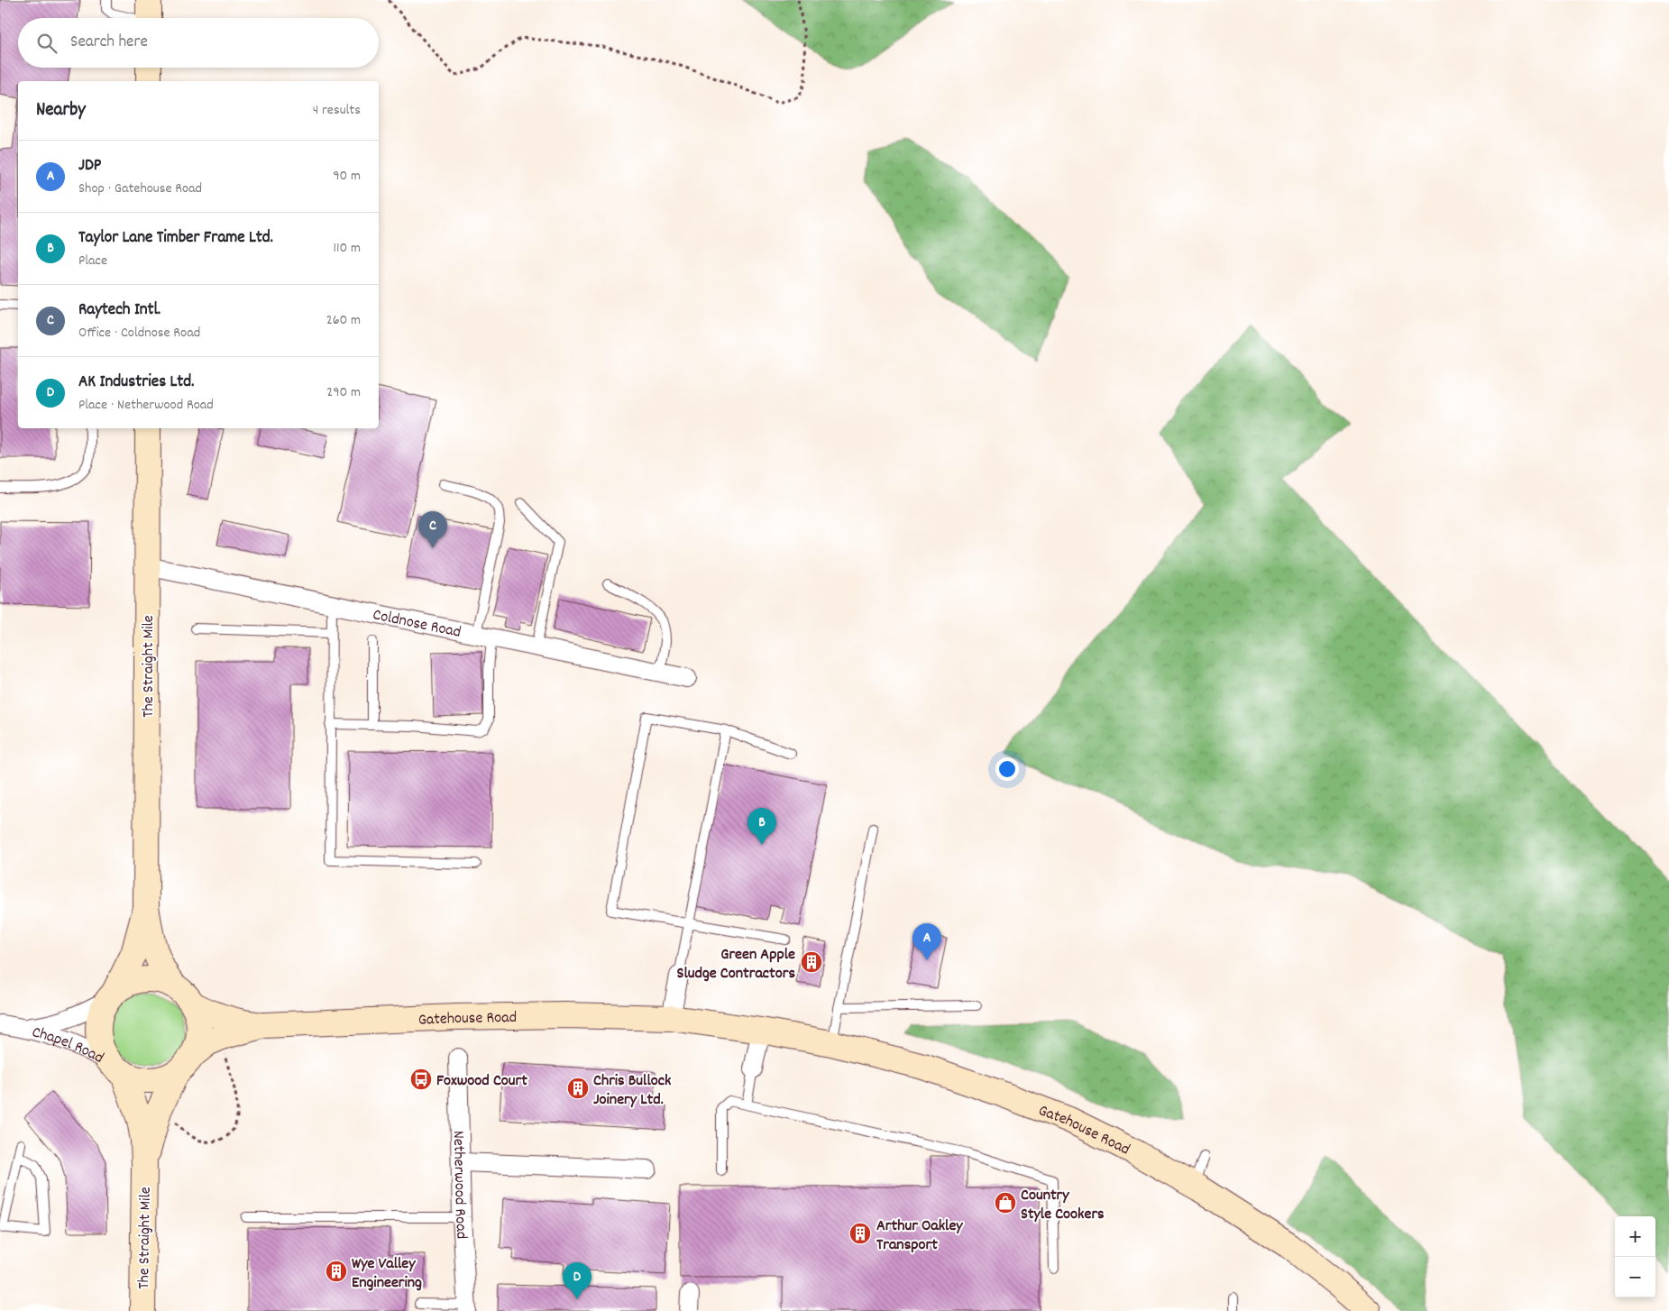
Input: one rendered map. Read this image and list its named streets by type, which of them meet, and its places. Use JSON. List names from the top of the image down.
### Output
{
  "streets": {
    "main road": ["The Straight Mile", "Gatehouse Road"],
    "street": ["Coldnose Road", "Chapel Road", "Netherwood Road"]
  },
  "crossings": [
    ["Coldnose Road", "The Straight Mile"],
    ["The Straight Mile", "Gatehouse Road"],
    ["The Straight Mile", "Chapel Road"],
    ["Gatehouse Road", "Chapel Road"]
  ],
  "places": {
    "building": [
      "Green Apple Sludge Contractors",
      "Chris Bullock Joinery Ltd.",
      "Arthur Oakley Transport",
      "Wye Valley Engineering"
    ],
    "bus stop": ["Foxwood Court"],
    "shop": ["Country Style Cookers"]
  },
  "page": {
    "search": "Search here",
    "heading": ["Nearby", "4 results"],
    "list": [
      {
        "mark": "A",
        "name": "JDP",
        "note": "Shop · Gatehouse Road",
        "value": "90 m"
      },
      {
        "mark": "B",
        "name": "Taylor Lane Timber Frame Ltd.",
        "note": "Place",
        "value": "110 m"
      },
      {
        "mark": "C",
        "name": "Raytech Intl.",
        "note": "Office · Coldnose Road",
        "value": "260 m"
      },
      {
        "mark": "D",
        "name": "AK Industries Ltd.",
        "note": "Place · Netherwood Road",
        "value": "290 m"
      }
    ],
    "pins": [
      "C",
      "B",
      "A",
      "D"
    ],
    "map_buttons": ["+", "−"]
  }
}
